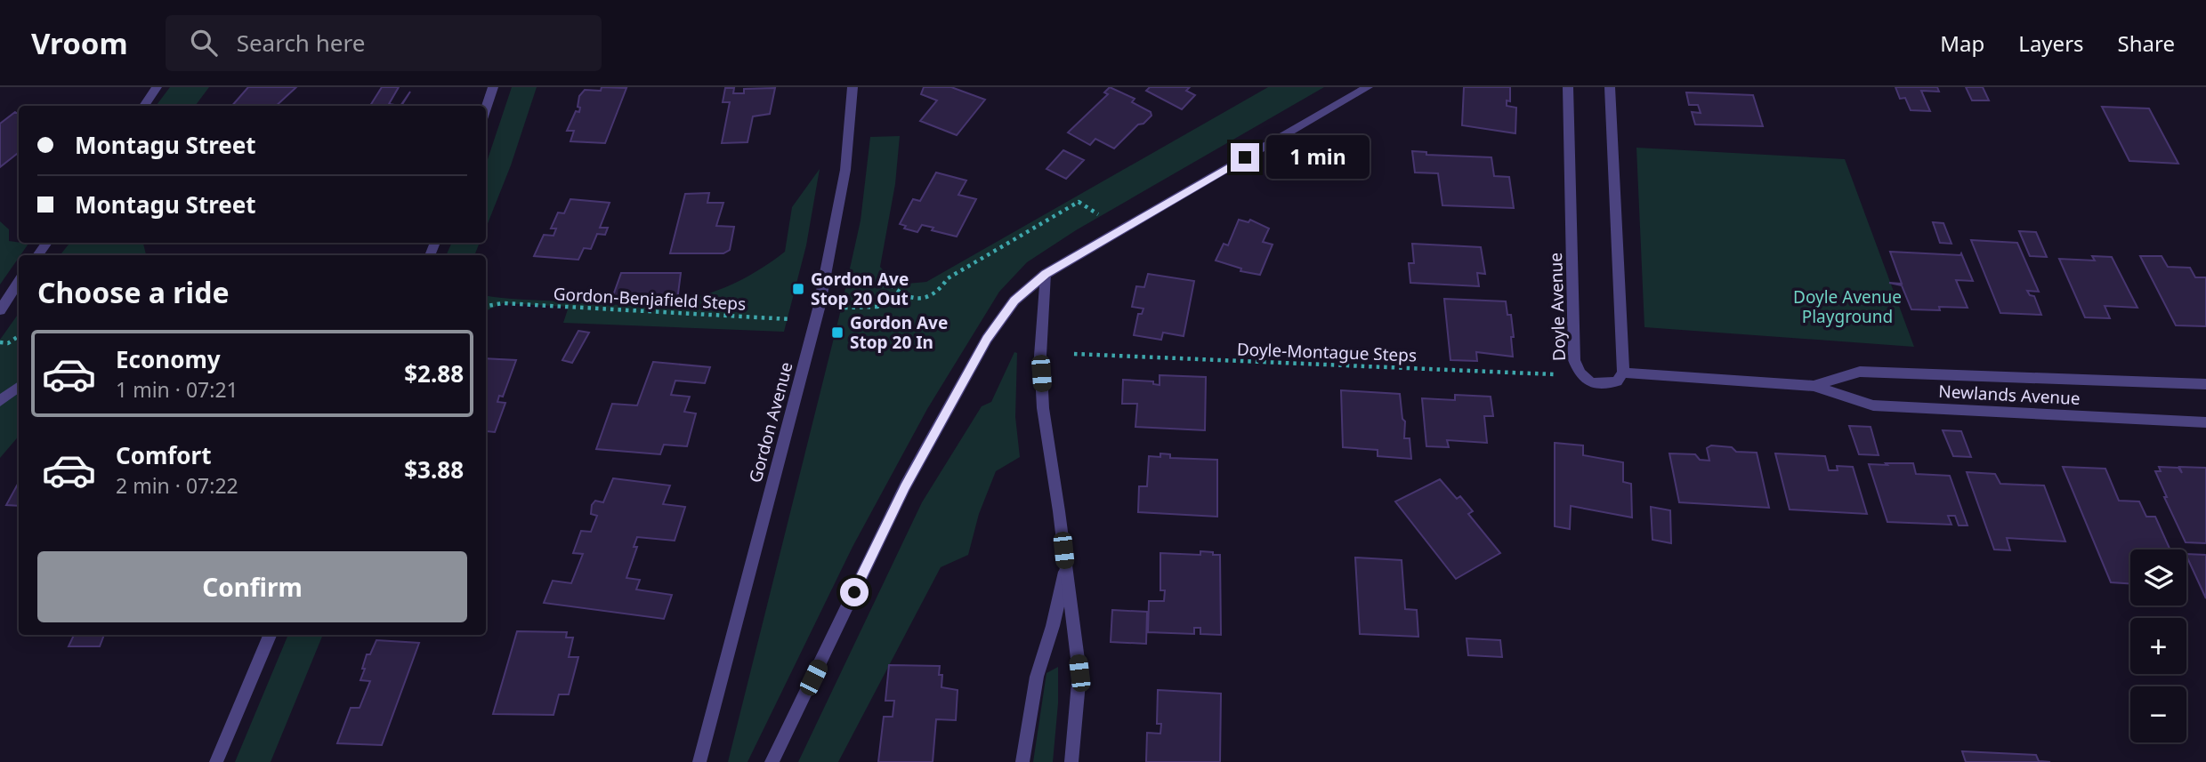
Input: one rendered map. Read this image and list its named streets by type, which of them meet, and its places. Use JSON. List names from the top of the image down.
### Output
{
  "streets": {
    "street": ["Doyle Avenue", "Newlands Avenue", "Gordon Avenue"],
    "path": ["Gordon-Benjafield Steps", "Doyle-Montague Steps"]
  },
  "crossings": [
    ["Gordon-Benjafield Steps", "Gordon Avenue"],
    ["Doyle Avenue", "Doyle-Montague Steps"],
    ["Doyle Avenue", "Newlands Avenue"]
  ],
  "parks": ["Doyle Avenue Playground"],
  "places": {
    "transit": ["Gordon Ave Stop 20 Out", "Gordon Ave Stop 20 In"]
  },
  "page": {
    "header": "Vroom",
    "search": "Search here",
    "nav": ["Map", "Layers", "Share"],
    "banner": ["Montagu Street", "Montagu Street"],
    "bubble": "1 min",
    "heading": "Choose a ride",
    "list": [
      {
        "name": "Economy",
        "note": "1 min · 07:21",
        "value": "$2.88"
      },
      {
        "name": "Comfort",
        "note": "2 min · 07:22",
        "value": "$3.88"
      }
    ],
    "buttons": "Confirm",
    "map_buttons": ["+", "−"]
  }
}
